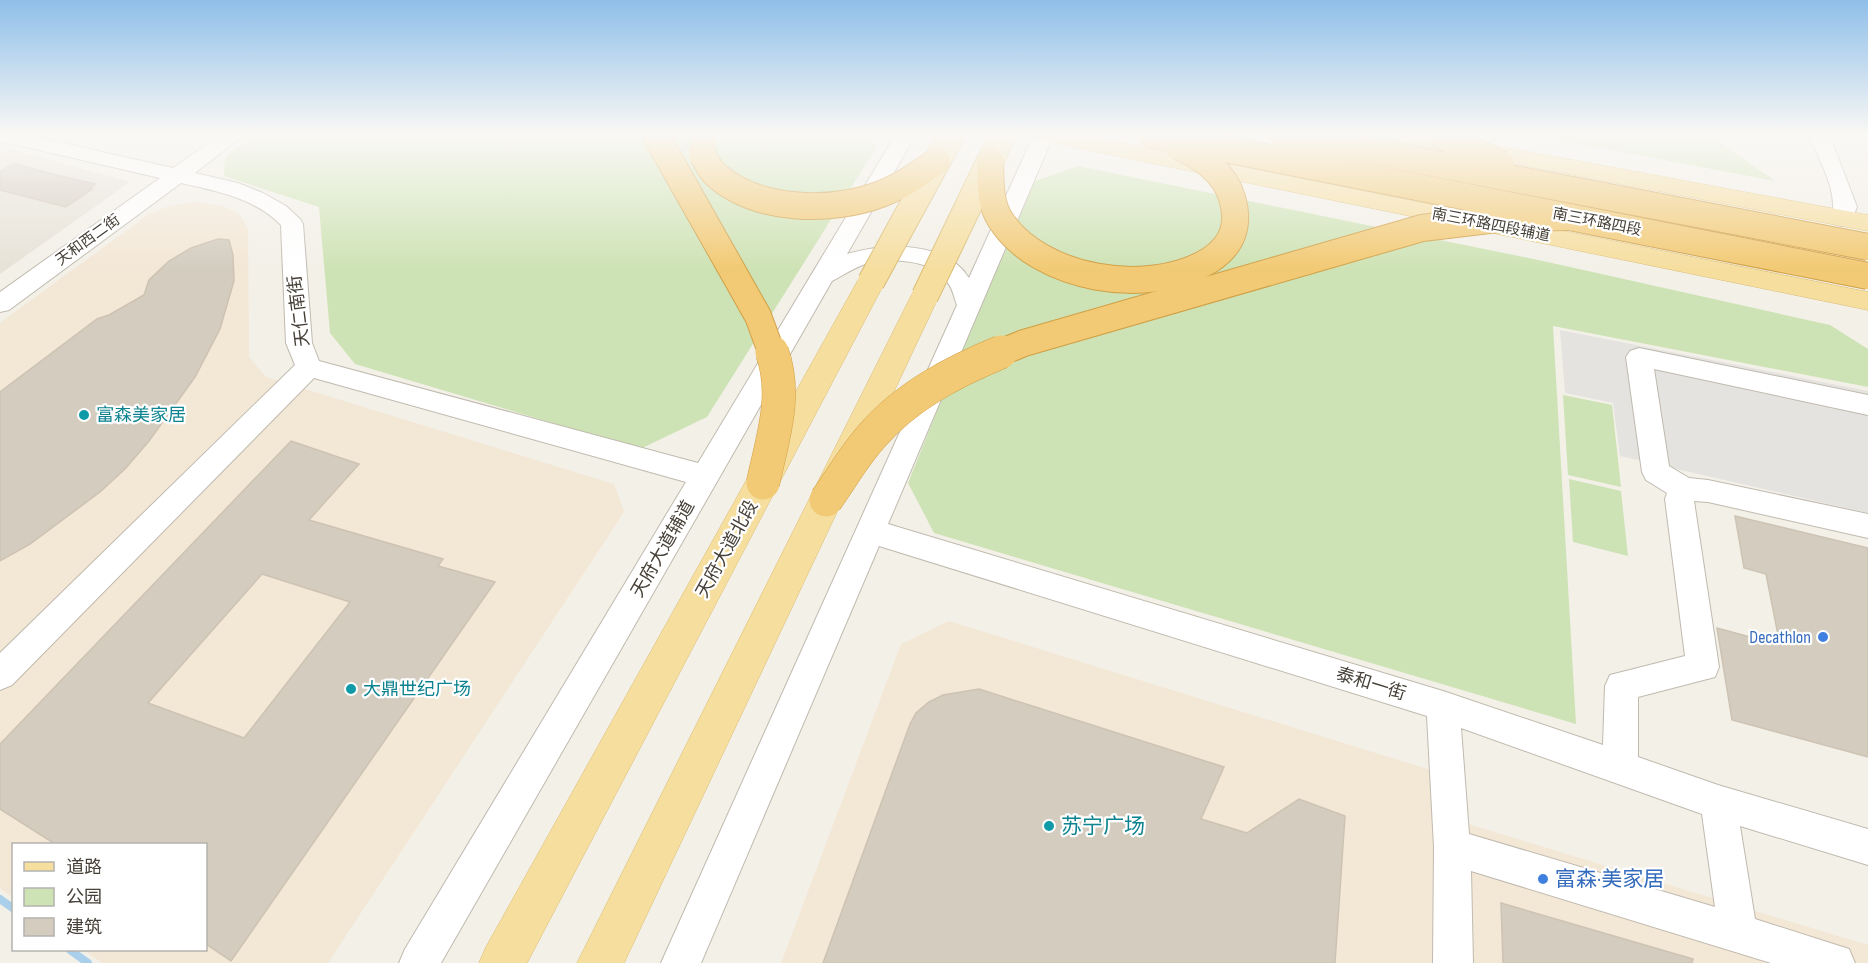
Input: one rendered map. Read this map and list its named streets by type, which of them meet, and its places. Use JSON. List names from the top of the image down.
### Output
{
  "streets": {
    "highway": ["南三环路四段"],
    "main road": ["南三环路四段辅道", "天府大道北段"],
    "street": [
      "天和西二街",
      "天仁南街",
      "天府大道辅道",
      "泰和一街"
    ]
  },
  "crossings": [
    ["天仁南街", "天府大道辅道"]
  ],
  "places": [
    "富森美家居",
    "Decathlon",
    "大鼎世纪广场",
    "苏宁广场",
    "富森·美家居"
  ],
  "legend": ["道路", "公园", "建筑"]
}
